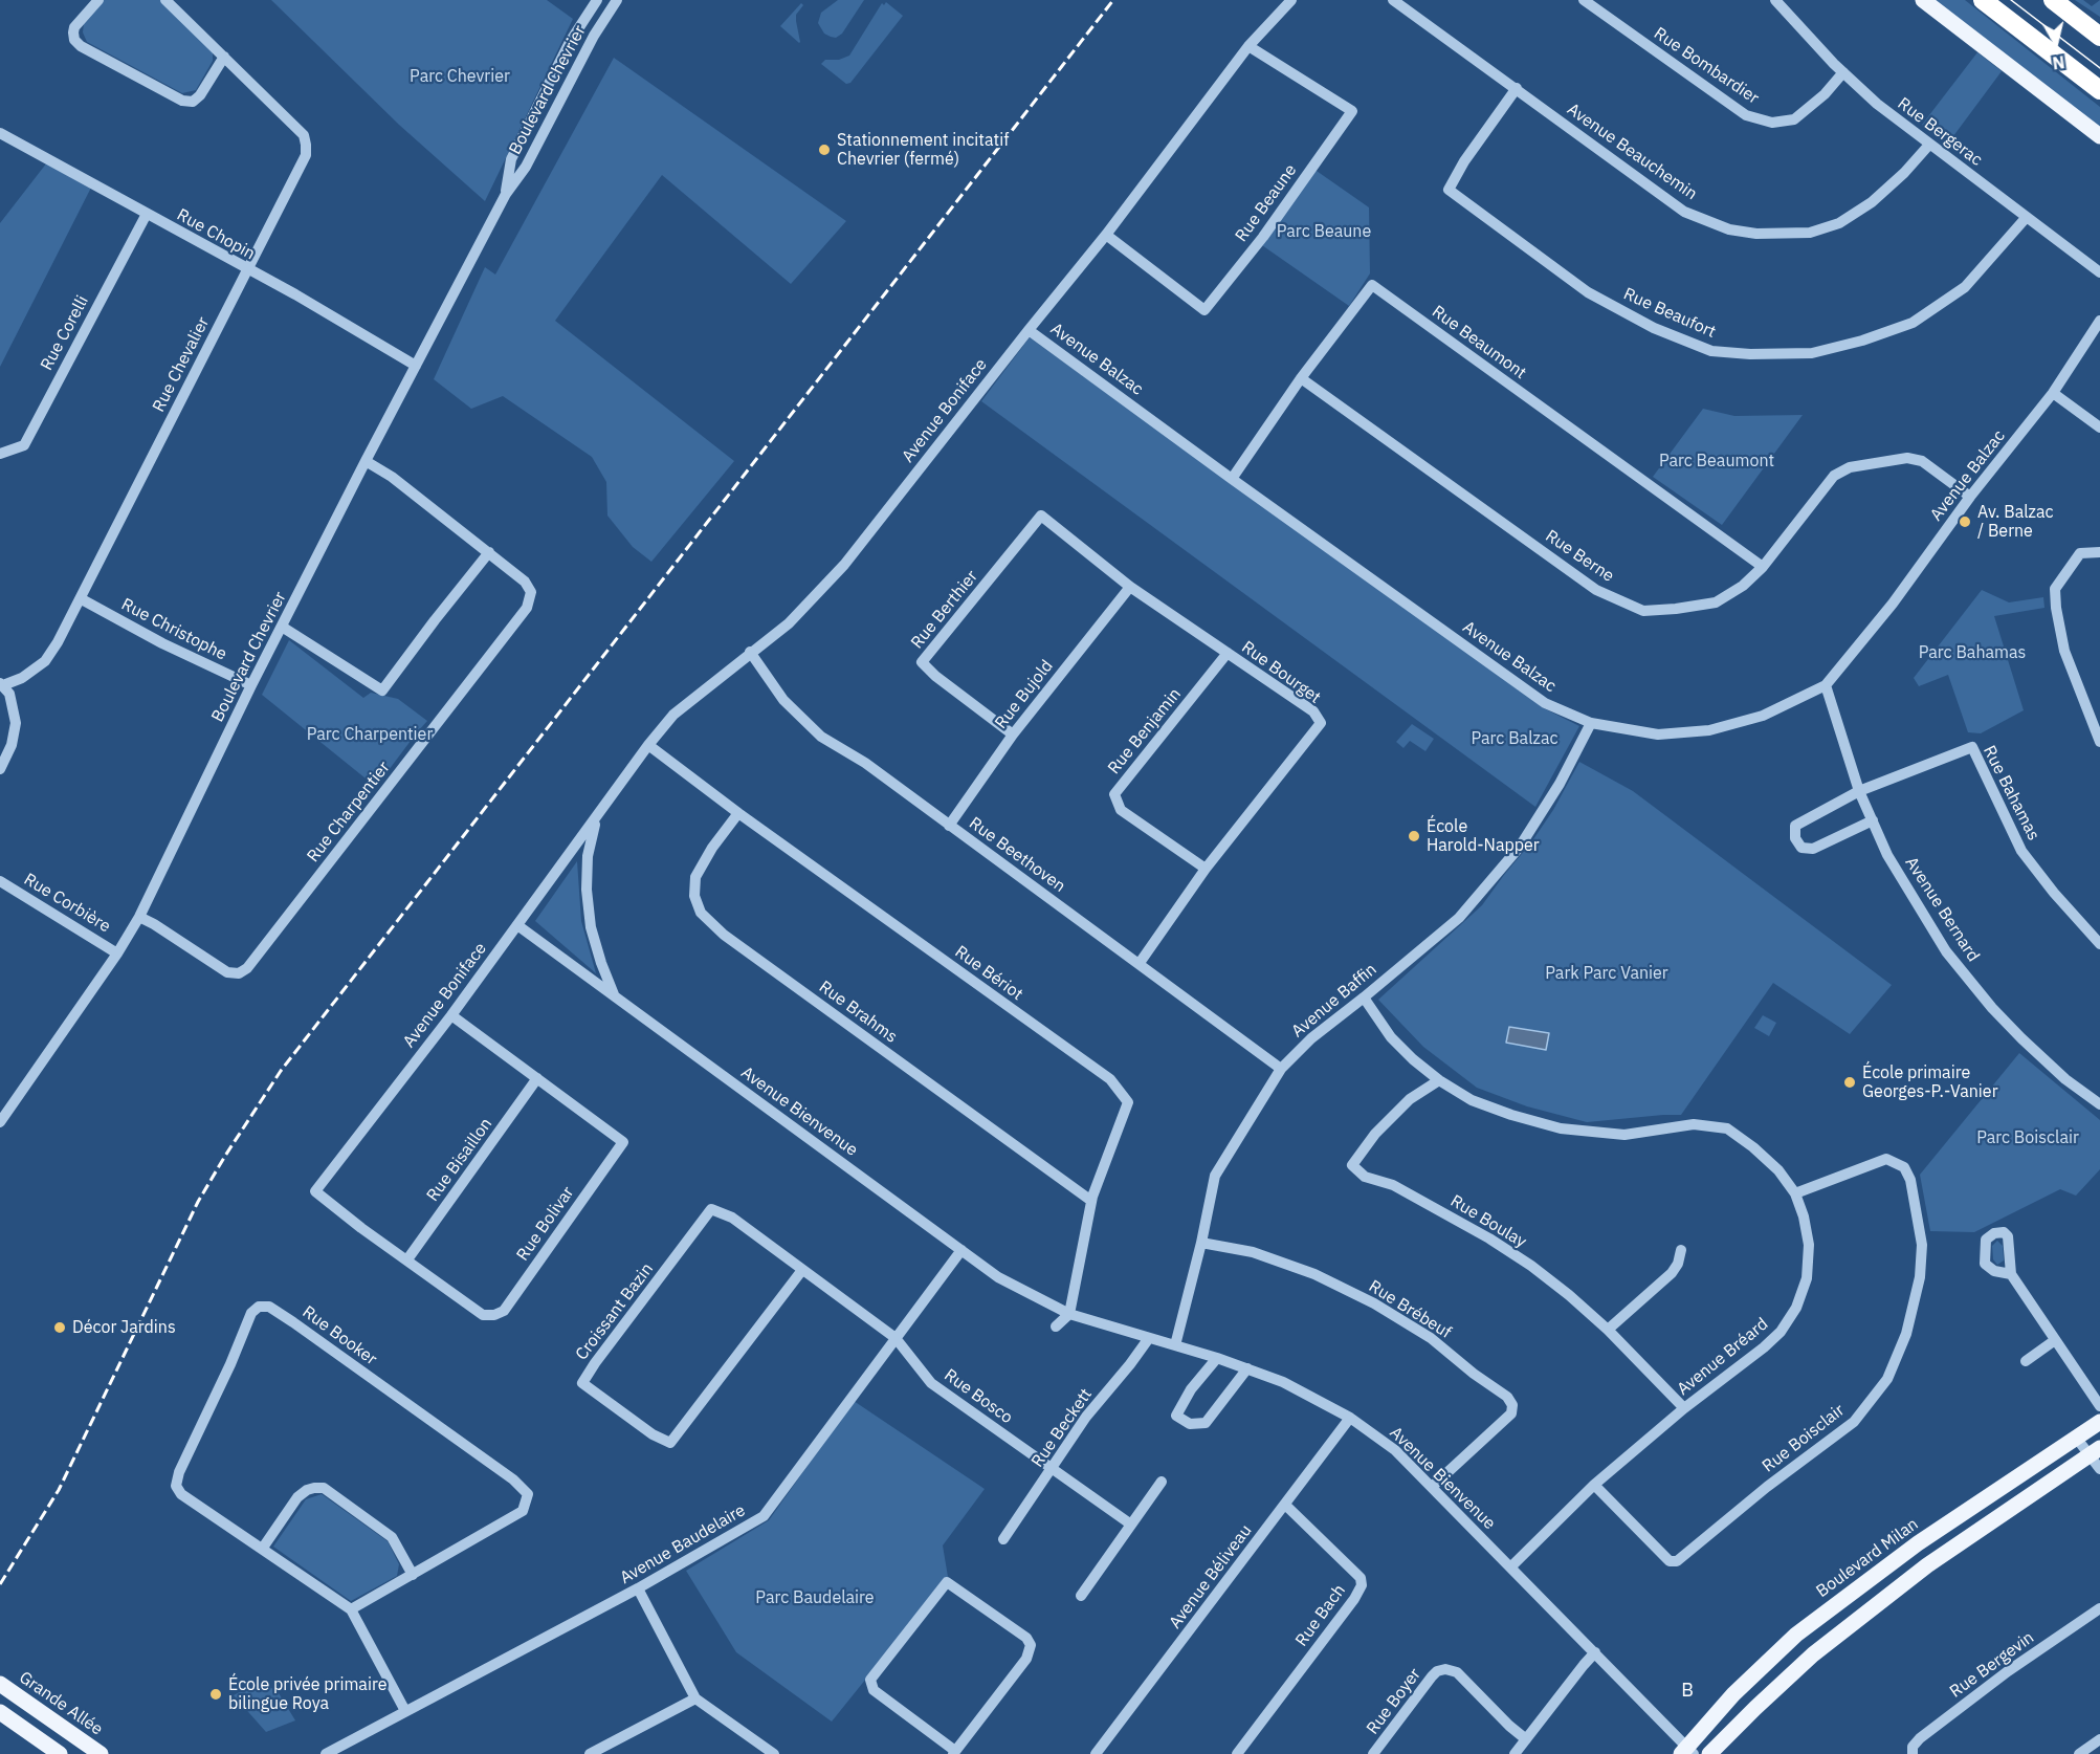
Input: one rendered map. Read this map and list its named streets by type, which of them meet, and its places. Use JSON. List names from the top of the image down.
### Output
{
  "streets": {
    "main road": ["Boulevard Milan", "Grande Allée"],
    "street": [
      "Rue Bombardier",
      "Boulevard Chevrier",
      "Rue Bergerac",
      "Avenue Beauchemin",
      "Rue Beaune",
      "Rue Chopin",
      "Rue Beaufort",
      "Rue Corelli",
      "Rue Beaumont",
      "Avenue Balzac",
      "Rue Chevalier",
      "Avenue Boniface",
      "Rue Berne",
      "Rue Berthier",
      "Rue Christophe",
      "Rue Bourget",
      "Rue Bujold",
      "Rue Benjamin",
      "Rue Bahamas",
      "Rue Charpentier",
      "Rue Beethoven",
      "Rue Corbière",
      "Avenue Bernard",
      "Rue Bériot",
      "Avenue Baffin",
      "Rue Brahms",
      "Avenue Bienvenue",
      "Rue Bisaillon",
      "Rue Boulay",
      "Rue Bolivar",
      "Rue Brébeuf",
      "Croissant Bazin",
      "Rue Booker",
      "Avenue Bréard",
      "Rue Bosco",
      "Rue Beckett",
      "Rue Boisclair",
      "Avenue Baudelaire",
      "Avenue Béliveau",
      "Rue Bach",
      "Rue Bergevin",
      "Rue Boyer"
    ]
  },
  "crossings": [
    ["Rue Bombardier", "Rue Bergerac"],
    ["Boulevard Chevrier", "Rue Chopin"],
    ["Boulevard Chevrier", "Rue Christophe"],
    ["Boulevard Chevrier", "Rue Charpentier"],
    ["Boulevard Chevrier", "Rue Corbière"],
    ["Rue Bergerac", "Avenue Beauchemin"],
    ["Rue Bergerac", "Rue Beaufort"],
    ["Avenue Beauchemin", "Rue Beaufort"],
    ["Rue Beaune", "Avenue Boniface"],
    ["Rue Chopin", "Rue Corelli"],
    ["Rue Chopin", "Rue Chevalier"],
    ["Rue Beaumont", "Avenue Balzac"],
    ["Rue Beaumont", "Rue Berne"],
    ["Avenue Balzac", "Avenue Boniface"],
    ["Avenue Balzac", "Rue Berne"],
    ["Avenue Balzac", "Avenue Bernard"],
    ["Avenue Balzac", "Avenue Baffin"],
    ["Rue Chevalier", "Rue Christophe"],
    ["Avenue Boniface", "Rue Beethoven"],
    ["Avenue Boniface", "Rue Bériot"],
    ["Avenue Boniface", "Avenue Bienvenue"],
    ["Avenue Boniface", "Rue Bolivar"],
    ["Rue Berthier", "Rue Bourget"],
    ["Rue Berthier", "Rue Bujold"],
    ["Rue Bourget", "Rue Bujold"],
    ["Rue Bourget", "Rue Benjamin"],
    ["Rue Bourget", "Rue Beethoven"],
    ["Rue Bujold", "Rue Beethoven"],
    ["Rue Bahamas", "Avenue Bernard"],
    ["Rue Beethoven", "Avenue Baffin"],
    ["Rue Bériot", "Rue Brahms"],
    ["Rue Bériot", "Avenue Bienvenue"],
    ["Avenue Baffin", "Avenue Bienvenue"],
    ["Avenue Baffin", "Rue Brébeuf"],
    ["Avenue Baffin", "Avenue Bréard"],
    ["Avenue Bienvenue", "Rue Brébeuf"],
    ["Avenue Bienvenue", "Avenue Bréard"],
    ["Avenue Bienvenue", "Rue Beckett"],
    ["Avenue Bienvenue", "Avenue Baudelaire"],
    ["Avenue Bienvenue", "Boulevard Milan"],
    ["Avenue Bienvenue", "Avenue Béliveau"],
    ["Rue Bisaillon", "Rue Bolivar"],
    ["Rue Boulay", "Avenue Bréard"],
    ["Croissant Bazin", "Rue Bosco"],
    ["Croissant Bazin", "Avenue Baudelaire"],
    ["Rue Booker", "Avenue Baudelaire"],
    ["Avenue Bréard", "Rue Boisclair"],
    ["Rue Bosco", "Rue Beckett"],
    ["Rue Bosco", "Avenue Baudelaire"],
    ["Avenue Béliveau", "Rue Bach"]
  ],
  "districts": ["B"],
  "parks": [
    "Parc Chevrier",
    "Parc Beaune",
    "Parc Beaumont",
    "Parc Bahamas",
    "Parc Charpentier",
    "Parc Balzac",
    "Park Parc Vanier",
    "Parc Boisclair",
    "Parc Baudelaire"
  ],
  "places": [
    "Stationnement incitatif Chevrier (fermé)",
    "Av. Balzac / Berne",
    "École Harold-Napper",
    "École primaire Georges-P.-Vanier",
    "Décor Jardins",
    "École privée primaire bilingue Roya"
  ],
  "north": "bottom"
}
